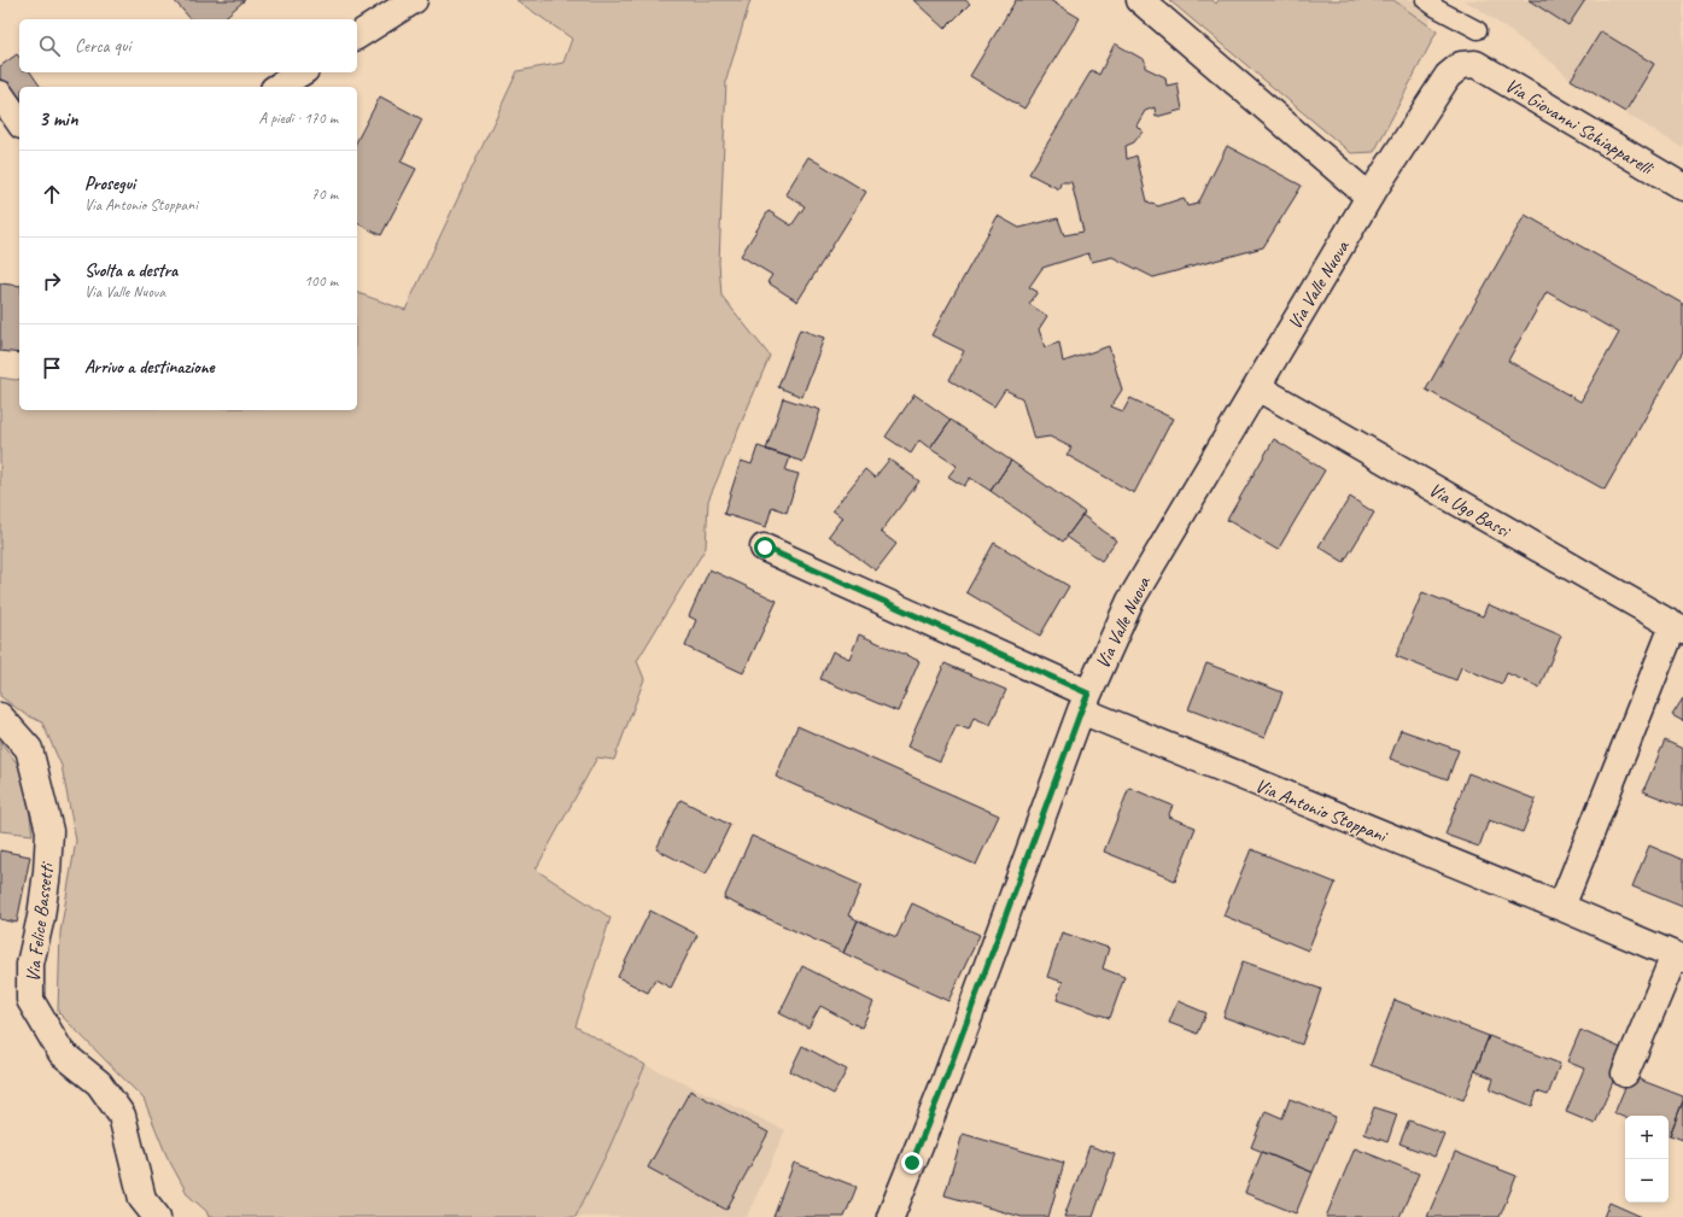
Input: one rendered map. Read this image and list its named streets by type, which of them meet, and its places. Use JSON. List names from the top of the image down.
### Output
{
  "streets": {
    "street": [
      "Via Giovanni Schiapparelli",
      "Via Valle Nuova",
      "Via Ugo Bassi",
      "Via Antonio Stoppani",
      "Via Felice Bassetti"
    ]
  },
  "crossings": [
    ["Via Giovanni Schiapparelli", "Via Valle Nuova"],
    ["Via Valle Nuova", "Via Ugo Bassi"],
    ["Via Valle Nuova", "Via Antonio Stoppani"]
  ],
  "page": {
    "search": "Cerca qui",
    "heading": ["3 min", "A piedi · 170 m"],
    "list": [
      ["Prosegui", "Via Antonio Stoppani", "70 m"],
      ["Svolta a destra", "Via Valle Nuova", "100 m"],
      "Arrivo a destinazione"
    ],
    "map_buttons": ["+", "−"]
  }
}
